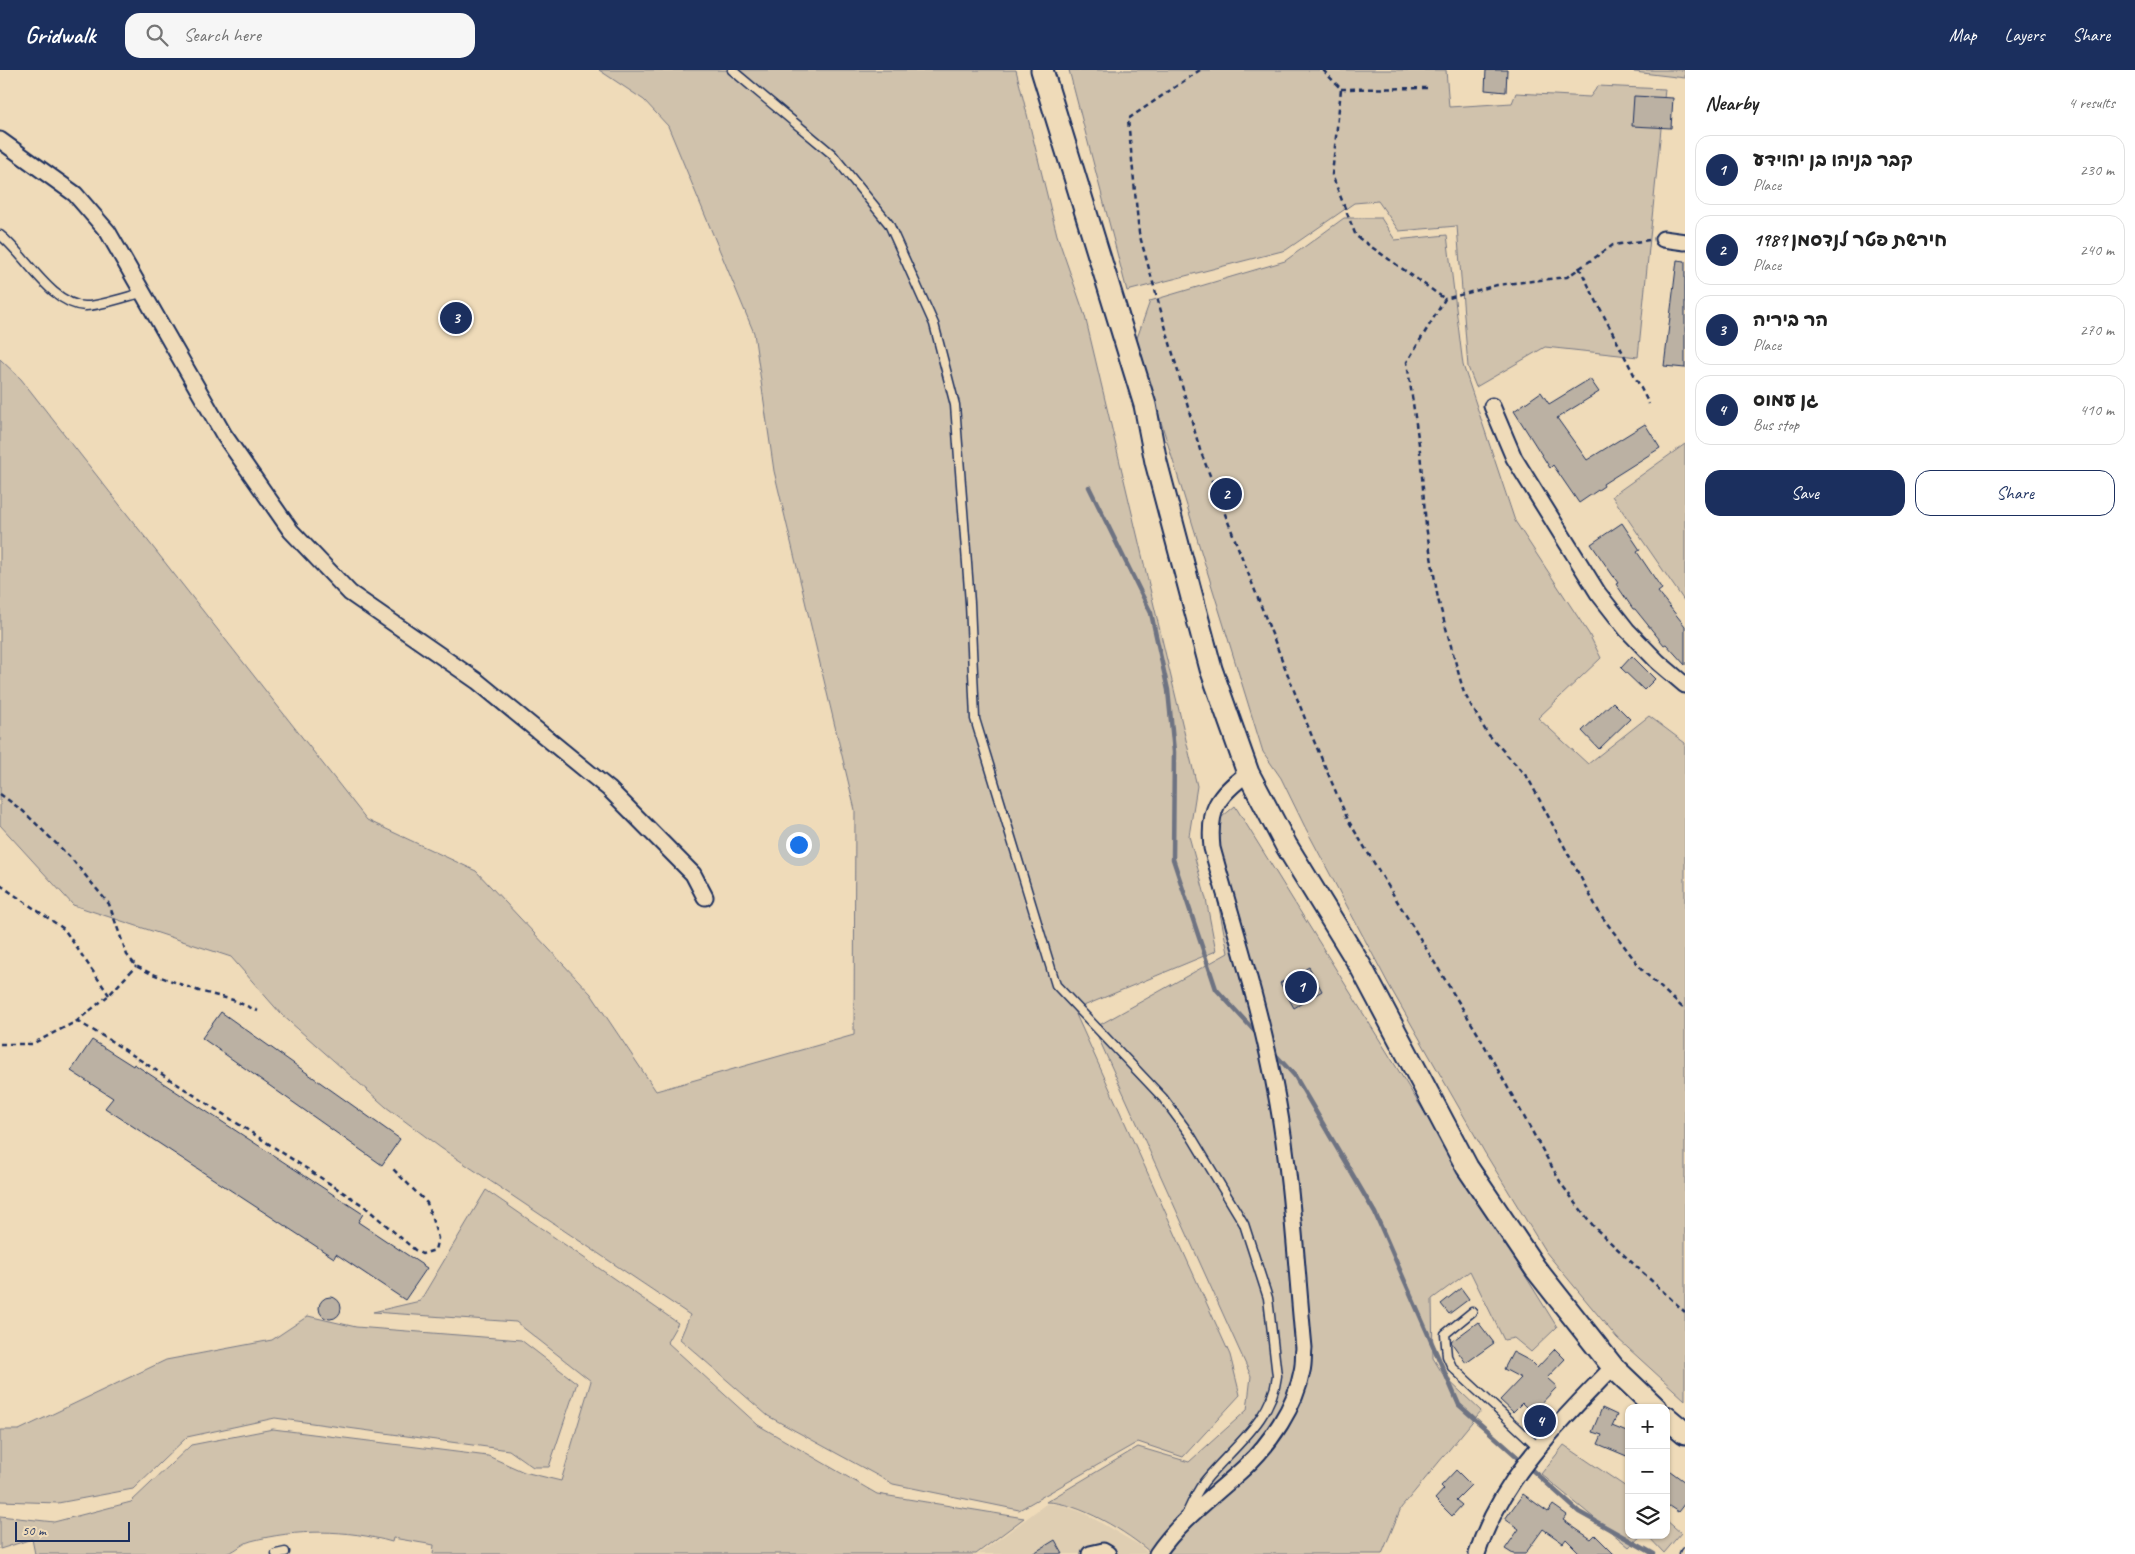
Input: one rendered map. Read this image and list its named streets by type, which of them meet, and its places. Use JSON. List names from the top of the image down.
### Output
{
  "scale_bar": "50 m",
  "page": {
    "header": "Gridwalk",
    "search": "Search here",
    "nav": ["Map", "Layers", "Share"],
    "heading": ["Nearby", "4 results"],
    "list": [
      {
        "mark": "1",
        "name": "קבר בניהו בן יהוידע",
        "note": "Place",
        "value": "230 m"
      },
      {
        "mark": "2",
        "name": "חירשת פטר לנדסמן 1989",
        "note": "Place",
        "value": "240 m"
      },
      {
        "mark": "3",
        "name": "הר ביריה",
        "note": "Place",
        "value": "270 m"
      },
      {
        "mark": "4",
        "name": "גן עמוס",
        "note": "Bus stop",
        "value": "410 m"
      }
    ],
    "pins": [
      "3",
      "2",
      "1",
      "4"
    ],
    "buttons": ["Save", "Share"],
    "map_buttons": ["+", "−"],
    "scale": "50 m"
  }
}
